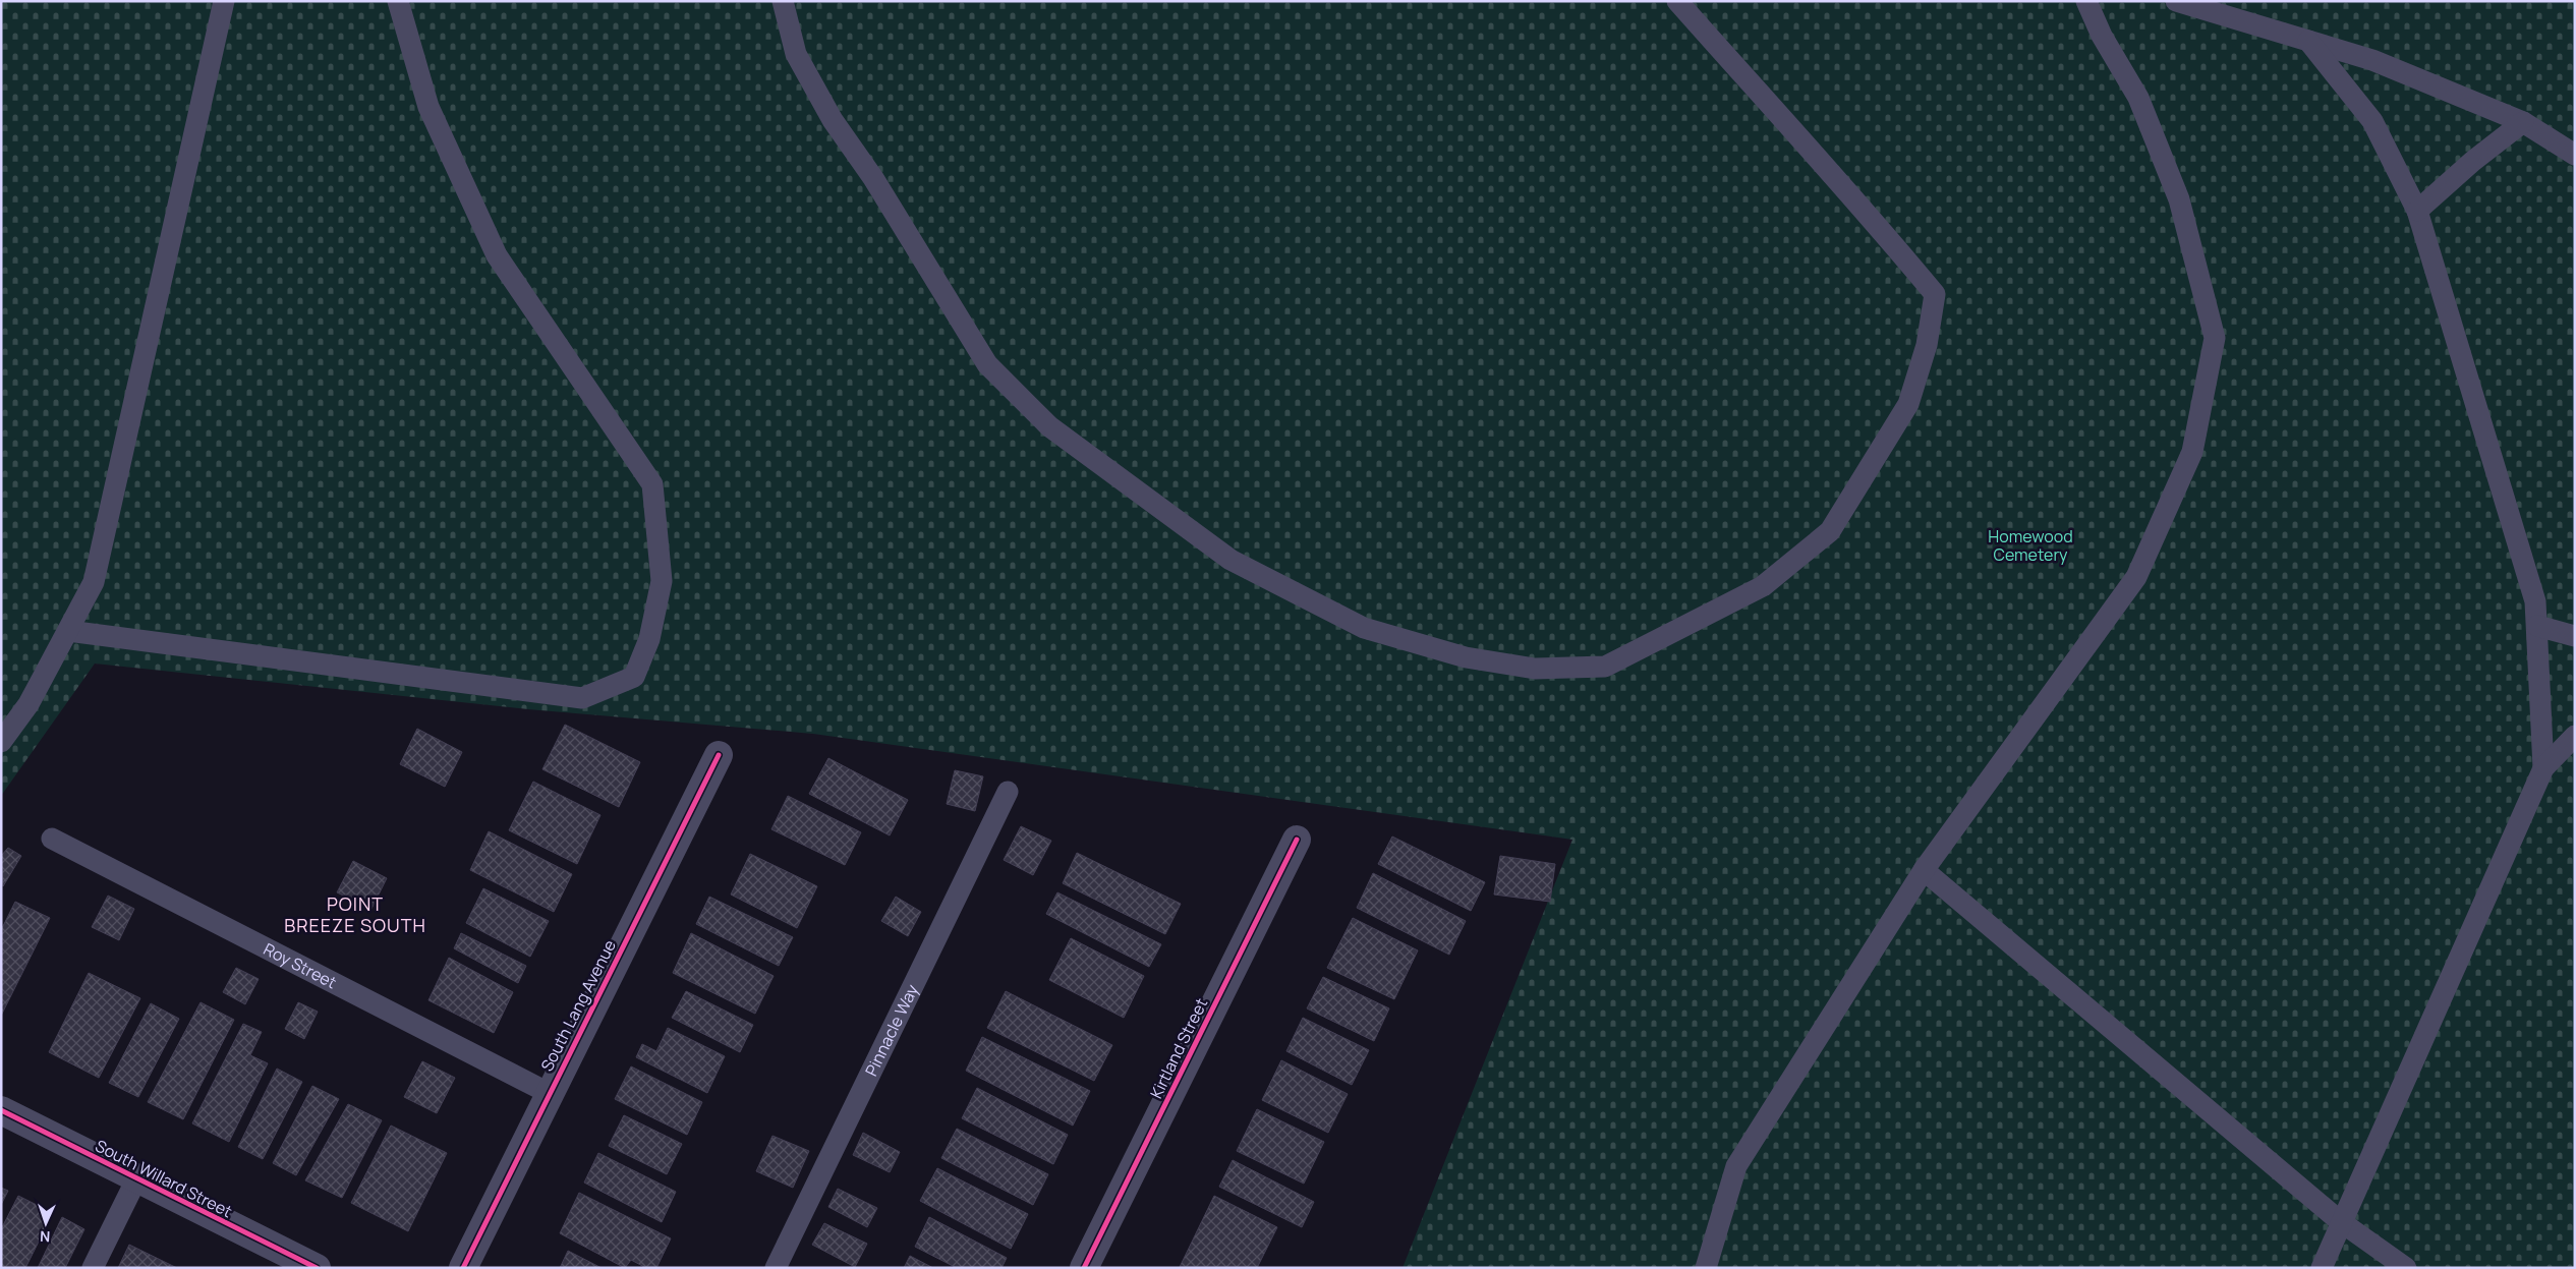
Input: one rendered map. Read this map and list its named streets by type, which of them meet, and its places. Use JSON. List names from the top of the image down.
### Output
{
  "streets": {
    "street": ["South Lang Avenue", "Kirtland Street", "South Willard Street"],
    "lane": ["Roy Street", "Pinnacle Way"]
  },
  "crossings": [
    ["Roy Street", "South Lang Avenue"]
  ],
  "districts": ["POINT BREEZE SOUTH"],
  "parks": ["Homewood Cemetery"],
  "north": "bottom"
}
